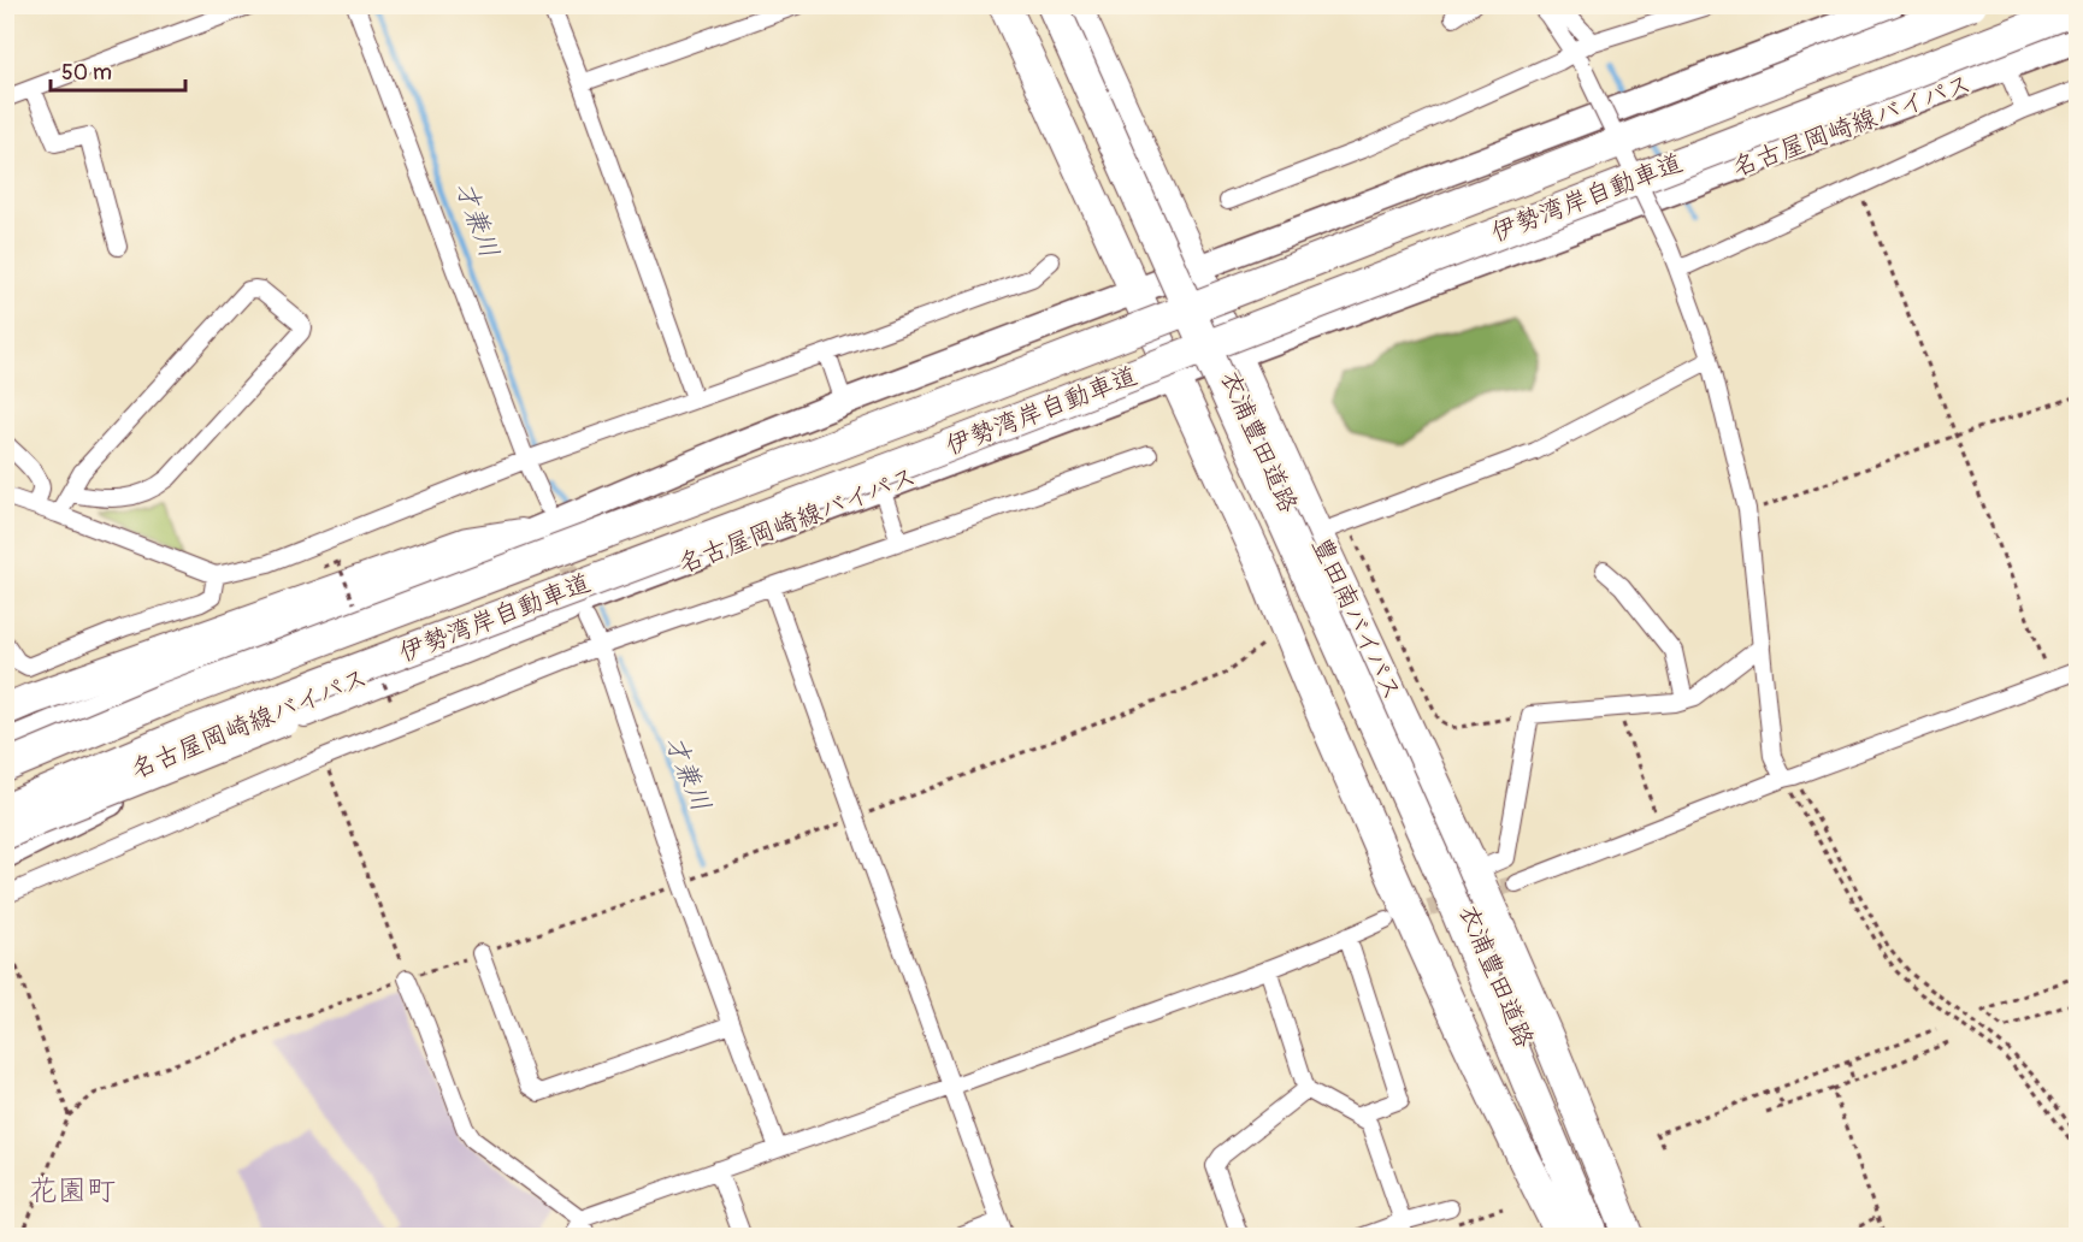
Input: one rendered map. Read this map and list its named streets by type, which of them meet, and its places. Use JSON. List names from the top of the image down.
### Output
{
  "streets": {
    "highway": ["伊勢湾岸自動車道", "衣浦豊田道路", "豊田南バイパス"],
    "main road": ["名古屋岡崎線バイパス"]
  },
  "crossings": [
    ["名古屋岡崎線バイパス", "豊田南バイパス"]
  ],
  "districts": ["花園町"],
  "water": ["才兼川"],
  "scale_bar": "50 m"
}
